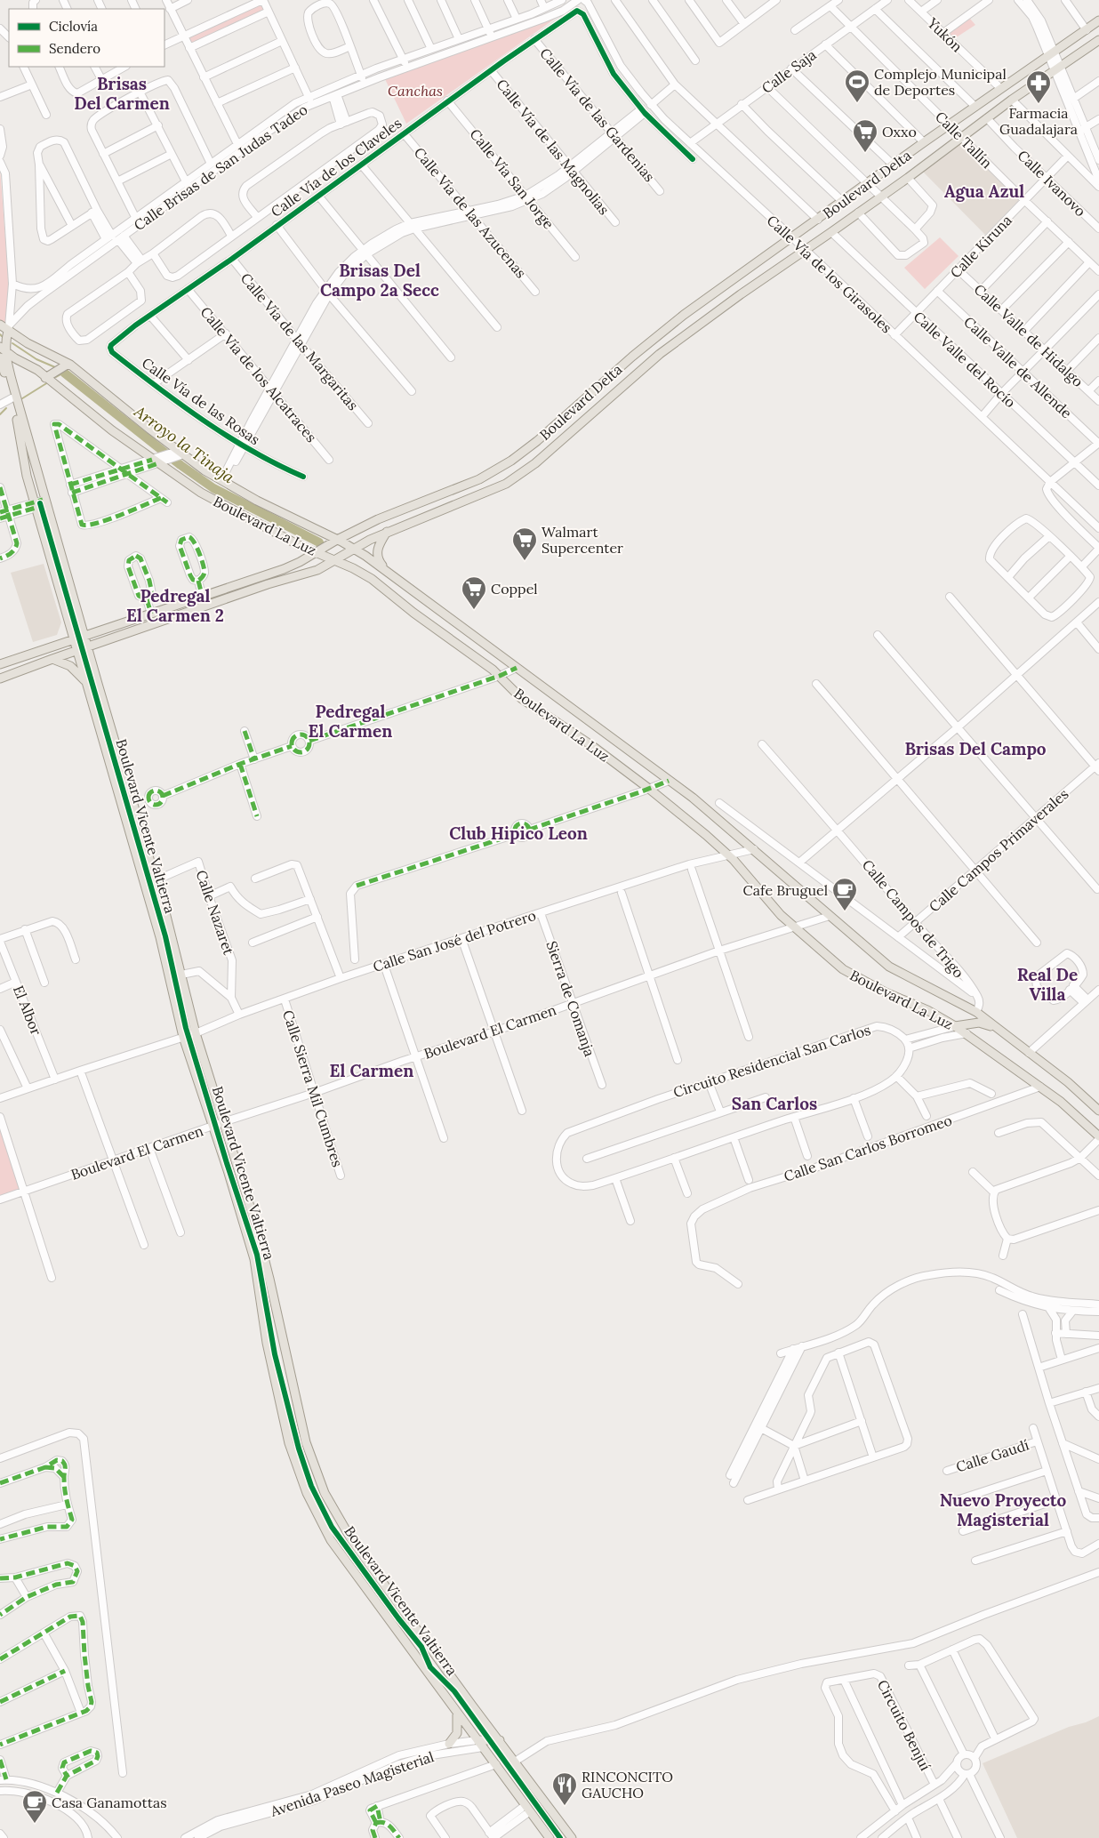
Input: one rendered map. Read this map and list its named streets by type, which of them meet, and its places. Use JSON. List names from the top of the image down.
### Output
{
  "streets": {
    "main road": ["Boulevard Delta", "Boulevard La Luz", "Boulevard Vicente Valtierra"],
    "street": [
      "Yukón",
      "Calle Saja",
      "Calle Vía de las Gardenias",
      "Calle Tallín",
      "Calle Vía de las Magnolias",
      "Calle Brisas de San Judas Tadeo",
      "Calle Vía de los Claveles",
      "Calle Vía San Jorge",
      "Calle Ivanovo",
      "Calle Vía de las Azucenas",
      "Calle Kiruna",
      "Calle Vía de los Girasoles",
      "Calle Valle de Hidalgo",
      "Calle Vía de las Margaritas",
      "Calle Valle del Rocío",
      "Calle Valle de Allende",
      "Calle Vía de los Alcatraces",
      "Calle Vía de las Rosas",
      "Calle Campos Primaverales",
      "Calle Nazaret",
      "Calle Campos de Trigo",
      "Calle San José del Potrero",
      "Sierra de Comanja",
      "El Albor",
      "Boulevard El Carmen",
      "Circuito Residencial San Carlos",
      "Calle Sierra Mil Cumbres",
      "Calle San Carlos Borromeo",
      "Calle Gaudí",
      "Circuito Benjuí",
      "Avenida Paseo Magisterial"
    ]
  },
  "crossings": [
    ["Yukón", "Boulevard Delta"],
    ["Calle Saja", "Calle Tallín"],
    ["Calle Saja", "Calle Vía de los Girasoles"],
    ["Calle Vía de las Gardenias", "Calle Vía de los Claveles"],
    ["Calle Tallín", "Boulevard Delta"],
    ["Calle Tallín", "Calle Kiruna"],
    ["Calle Vía de las Magnolias", "Calle Vía de los Claveles"],
    ["Calle Brisas de San Judas Tadeo", "Boulevard La Luz"],
    ["Calle Brisas de San Judas Tadeo", "Boulevard Vicente Valtierra"],
    ["Calle Vía de los Claveles", "Calle Vía San Jorge"],
    ["Calle Vía de los Claveles", "Calle Vía de las Azucenas"],
    ["Calle Vía de los Claveles", "Calle Vía de las Margaritas"],
    ["Calle Vía de los Claveles", "Calle Vía de los Alcatraces"],
    ["Calle Vía de los Claveles", "Calle Vía de las Rosas"],
    ["Calle Ivanovo", "Boulevard Delta"],
    ["Calle Ivanovo", "Calle Kiruna"],
    ["Boulevard Delta", "Calle Vía de los Girasoles"],
    ["Boulevard Delta", "Calle Valle del Rocío"],
    ["Boulevard Delta", "Boulevard La Luz"],
    ["Boulevard Delta", "Boulevard Vicente Valtierra"],
    ["Calle Kiruna", "Calle Vía de los Girasoles"],
    ["Calle Kiruna", "Calle Valle de Hidalgo"],
    ["Calle Kiruna", "Calle Valle del Rocío"],
    ["Calle Kiruna", "Calle Valle de Allende"],
    ["Boulevard La Luz", "Boulevard Vicente Valtierra"],
    ["Boulevard La Luz", "Calle San José del Potrero"],
    ["Boulevard La Luz", "Boulevard El Carmen"],
    ["Boulevard La Luz", "Calle San Carlos Borromeo"],
    ["Boulevard Vicente Valtierra", "Calle Nazaret"],
    ["Boulevard Vicente Valtierra", "Calle San José del Potrero"],
    ["Boulevard Vicente Valtierra", "Boulevard El Carmen"],
    ["Boulevard Vicente Valtierra", "Avenida Paseo Magisterial"],
    ["Calle Campos Primaverales", "Calle Campos de Trigo"],
    ["Calle Nazaret", "Calle San José del Potrero"],
    ["Calle San José del Potrero", "Sierra de Comanja"],
    ["Calle San José del Potrero", "El Albor"],
    ["Sierra de Comanja", "Boulevard El Carmen"],
    ["Boulevard El Carmen", "Calle Sierra Mil Cumbres"]
  ],
  "districts": [
    "Brisas Del Carmen",
    "Agua Azul",
    "Brisas Del Campo 2a Secc",
    "Pedregal El Carmen 2",
    "Pedregal El Carmen",
    "Brisas Del Campo",
    "Club Hipico Leon",
    "Real De Villa",
    "El Carmen",
    "San Carlos",
    "Nuevo Proyecto Magisterial"
  ],
  "water": ["Arroyo la Tinaja"],
  "parks": ["Canchas"],
  "places": {
    "sports": ["Complejo Municipal de Deportes"],
    "pharmacy": ["Farmacia Guadalajara"],
    "supermarket": ["Oxxo", "Walmart Supercenter", "Coppel"],
    "cafe": ["Cafe Bruguel", "Casa Ganamottas"],
    "restaurant": ["RINCONCITO GAUCHO"]
  },
  "legend": ["Ciclovía", "Sendero"]
}
